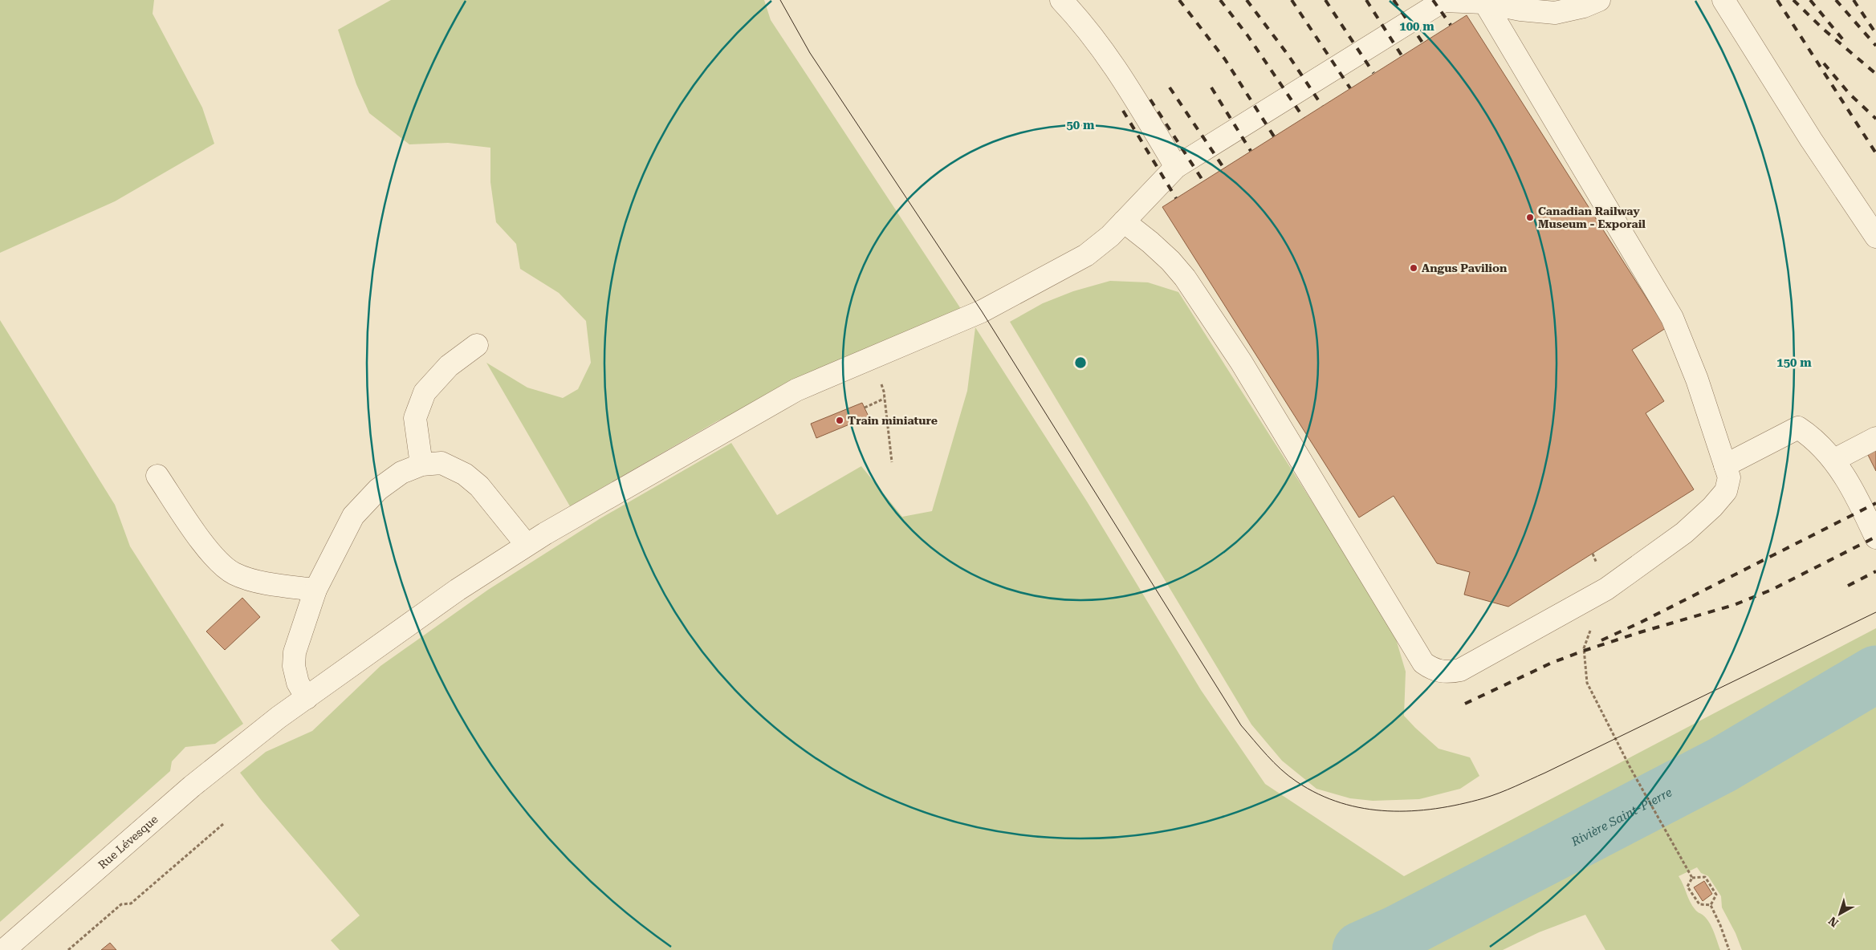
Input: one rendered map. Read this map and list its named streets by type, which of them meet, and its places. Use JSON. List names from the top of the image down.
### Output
{
  "streets": {
    "street": ["Rue Lévesque"]
  },
  "water": ["Rivière Saint-Pierre"],
  "places": ["Canadian Railway Museum - Exporail", "Angus Pavilion", "Train miniature"],
  "north": "bottom left",
  "rings": ["100 m", "50 m", "150 m"]
}
